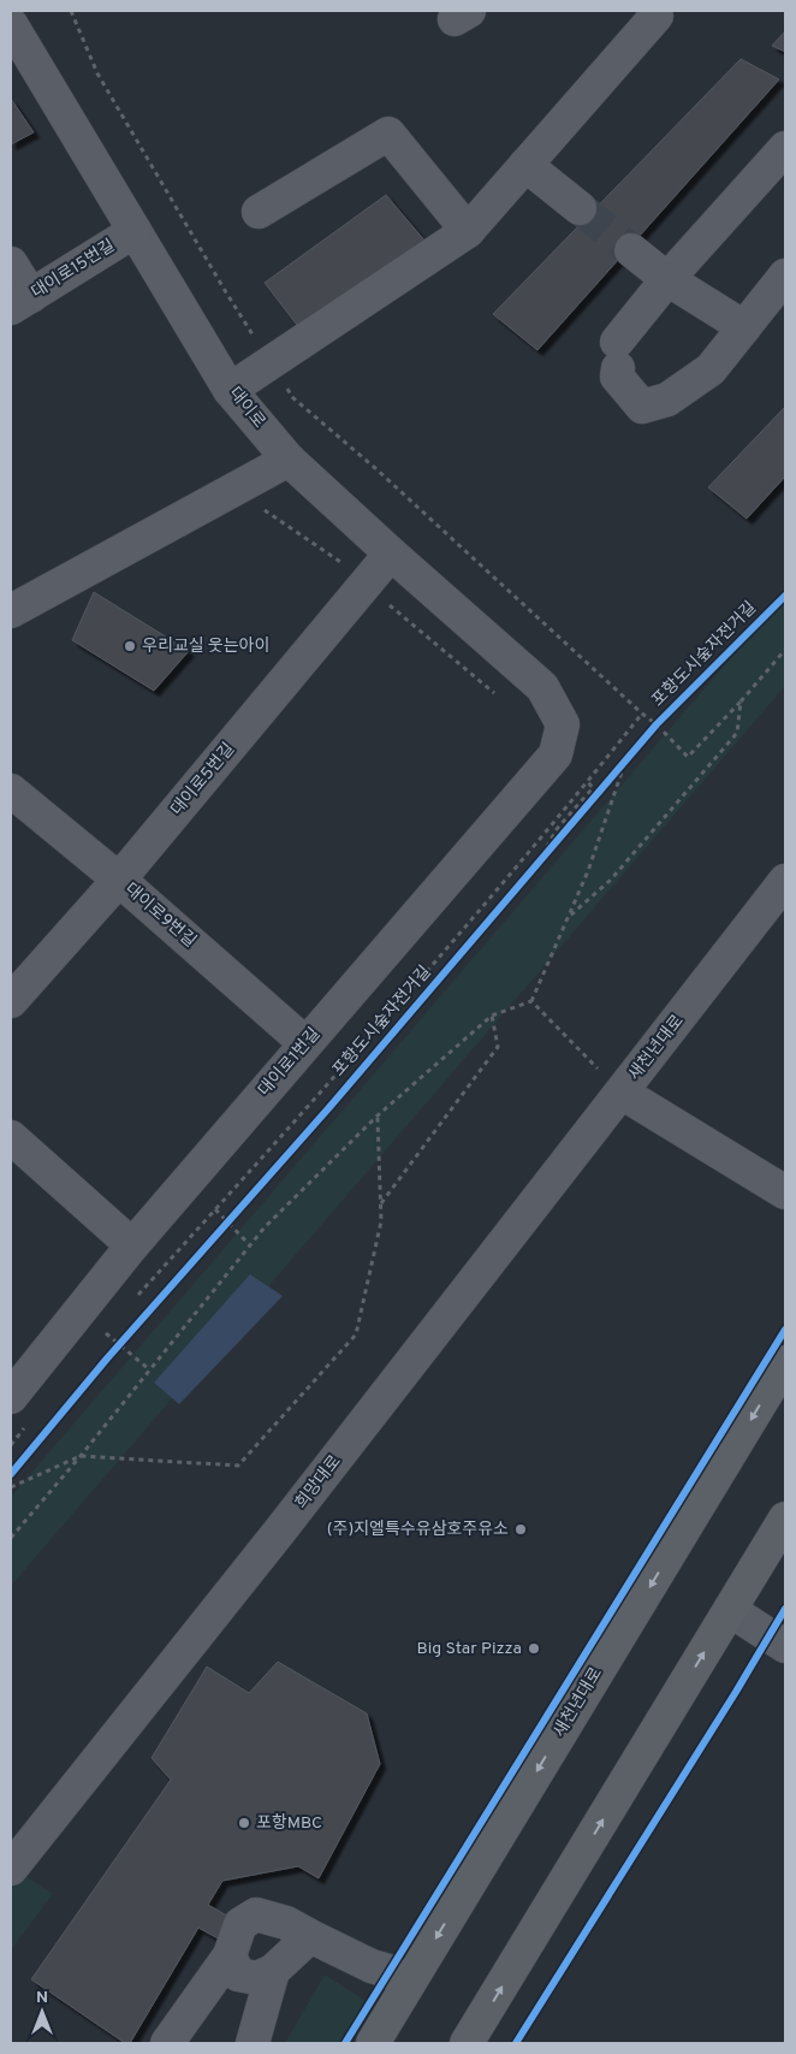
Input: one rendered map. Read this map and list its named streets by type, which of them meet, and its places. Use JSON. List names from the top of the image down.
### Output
{
  "streets": {
    "main road": ["새천년대로"],
    "street": [
      "대이로15번길",
      "대이로",
      "대이로5번길",
      "대이로9번길",
      "대이로1번길",
      "희망대로"
    ],
    "cycle path": ["포항도시숲자전거길"]
  },
  "crossings": [
    ["대이로15번길", "대이로"],
    ["대이로", "대이로5번길"],
    ["대이로", "대이로1번길"],
    ["대이로5번길", "대이로9번길"],
    ["대이로9번길", "대이로1번길"],
    ["새천년대로", "희망대로"]
  ],
  "one_way": ["새천년대로"],
  "places": [
    "우리교실 웃는아이",
    "(주)지엘특수유삼호주유소",
    "Big Star Pizza",
    "포항MBC"
  ],
  "north": "top"
}
